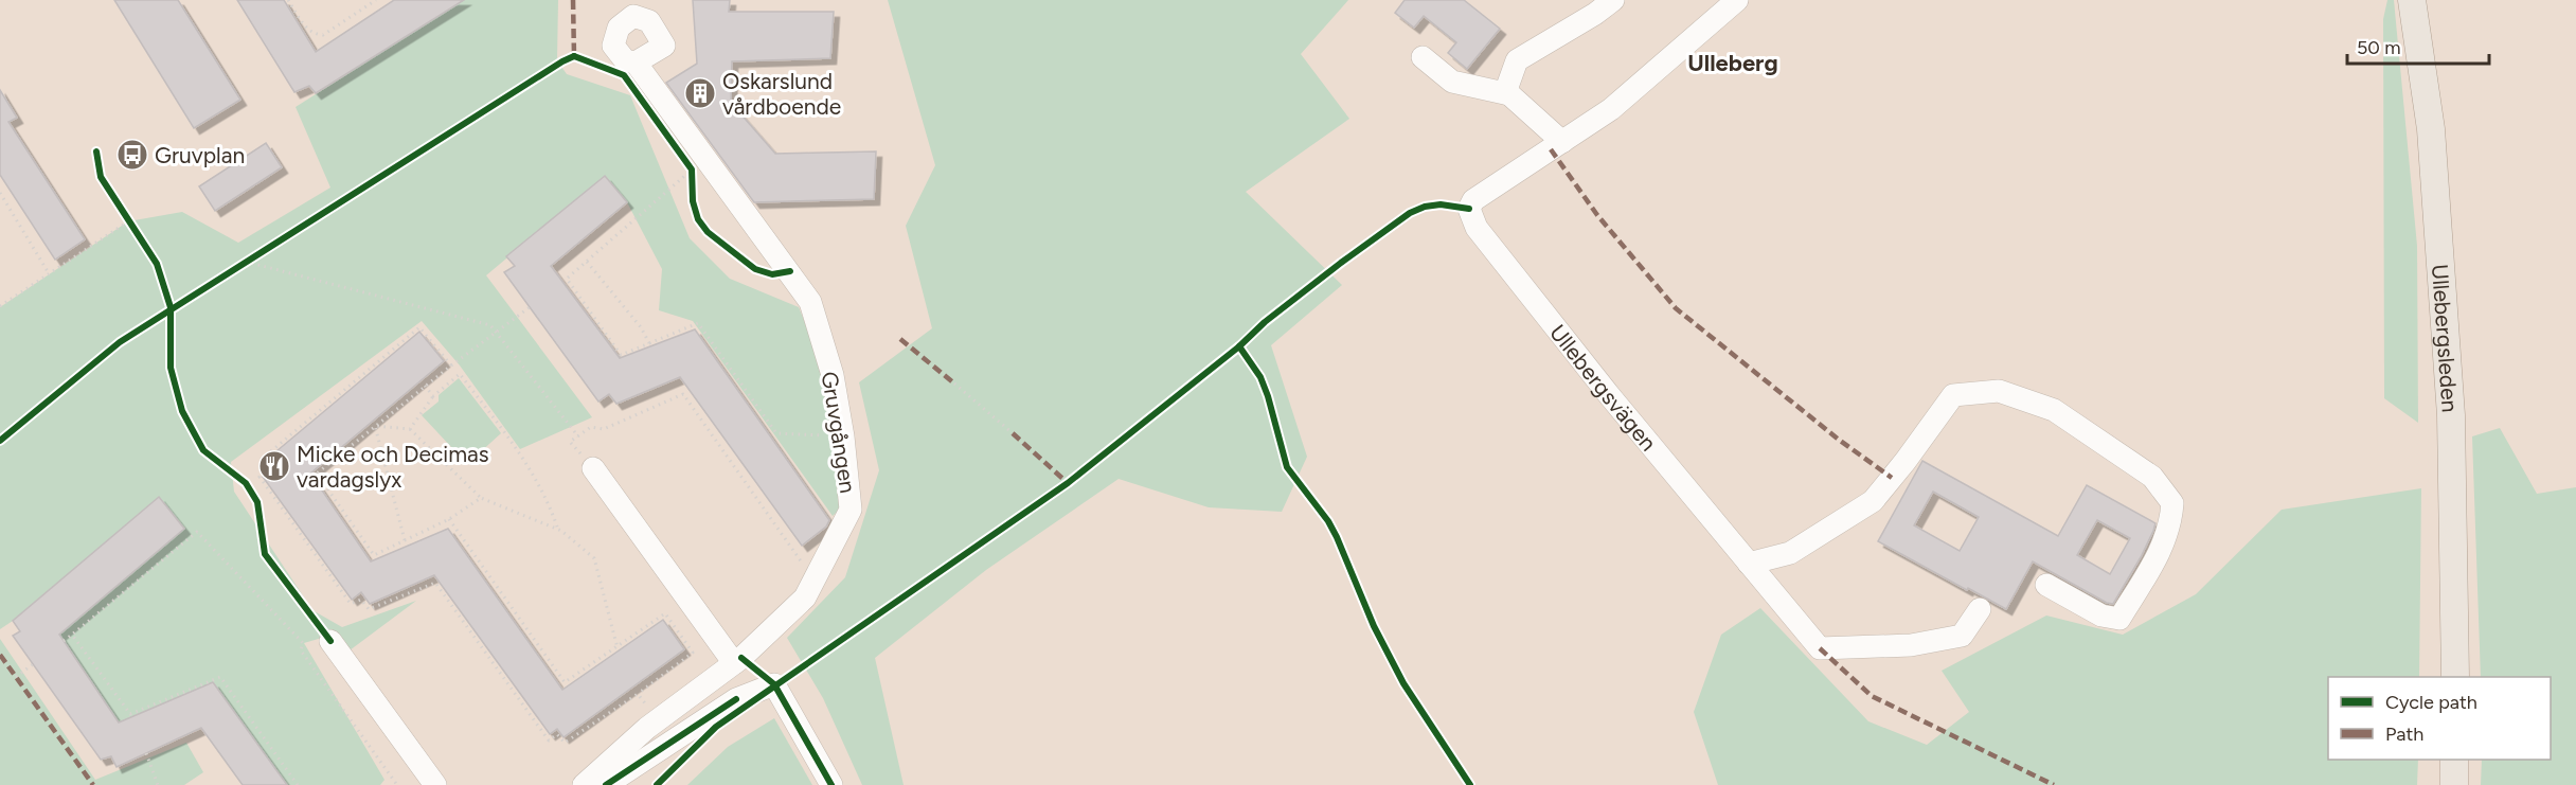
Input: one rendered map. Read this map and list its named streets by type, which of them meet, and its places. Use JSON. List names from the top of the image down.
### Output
{
  "streets": {
    "main road": ["Ullebergsleden"],
    "street": ["Ullebergsvägen", "Gruvgången"]
  },
  "districts": ["Ulleberg"],
  "places": {
    "building": ["Oskarslund vårdboende"],
    "bus stop": ["Gruvplan"],
    "restaurant": ["Micke och Decimas vardagslyx"]
  },
  "legend": ["Cycle path", "Path"],
  "scale_bar": "50 m"
}
